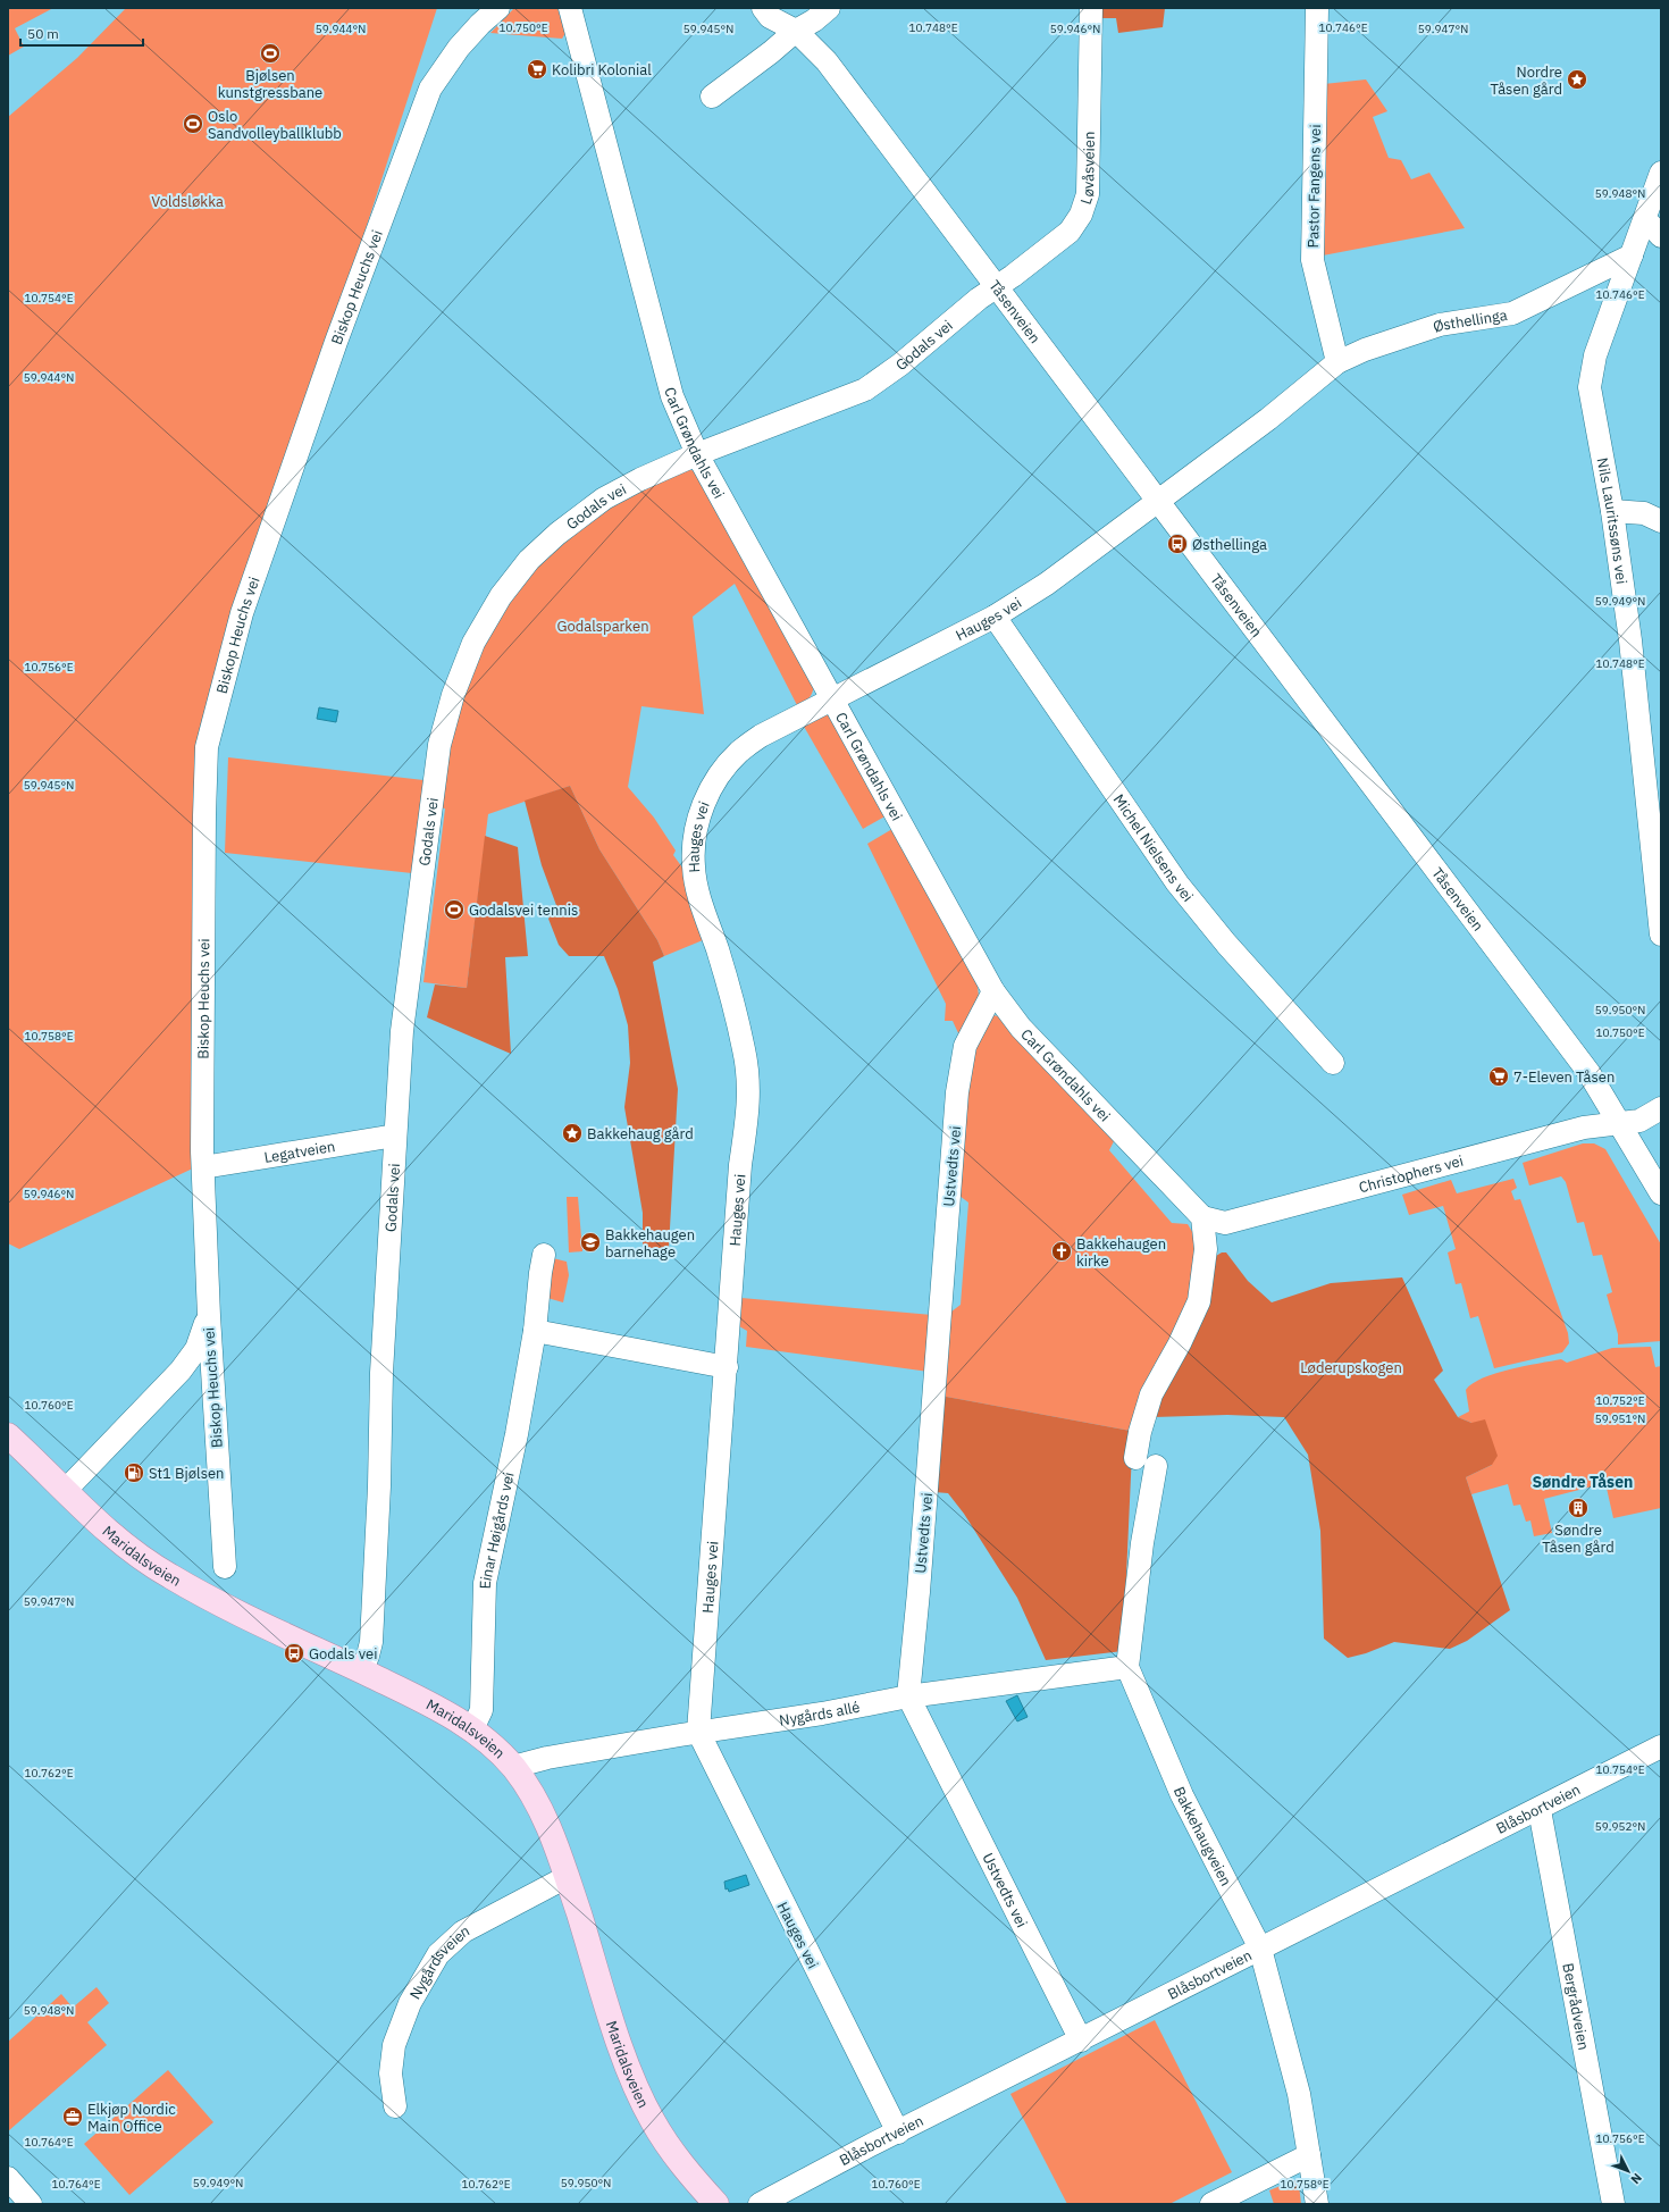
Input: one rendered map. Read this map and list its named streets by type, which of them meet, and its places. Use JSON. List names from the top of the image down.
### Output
{
  "streets": {
    "main road": ["Maridalsveien"],
    "street": [
      "Løvåsveien",
      "Pastor Fangens vei",
      "Biskop Heuchs vei",
      "Tåsenveien",
      "Østhellinga",
      "Godals vei",
      "Carl Grøndahls vei",
      "Nils Lauritssøns vei",
      "Hauges vei",
      "Michel Nielsens vei",
      "Legatveien",
      "Ustvedts vei",
      "Christophers vei",
      "Einar Høigårds vei",
      "Nygårds allé",
      "Blåsbortveien",
      "Bakkehaugveien",
      "Nygårdsveien",
      "Bergrådveien"
    ]
  },
  "crossings": [
    ["Løvåsveien", "Tåsenveien"],
    ["Løvåsveien", "Godals vei"],
    ["Pastor Fangens vei", "Østhellinga"],
    ["Biskop Heuchs vei", "Legatveien"],
    ["Biskop Heuchs vei", "Maridalsveien"],
    ["Tåsenveien", "Østhellinga"],
    ["Tåsenveien", "Godals vei"],
    ["Tåsenveien", "Hauges vei"],
    ["Tåsenveien", "Christophers vei"],
    ["Østhellinga", "Nils Lauritssøns vei"],
    ["Østhellinga", "Hauges vei"],
    ["Godals vei", "Carl Grøndahls vei"],
    ["Godals vei", "Legatveien"],
    ["Godals vei", "Maridalsveien"],
    ["Carl Grøndahls vei", "Hauges vei"],
    ["Carl Grøndahls vei", "Ustvedts vei"],
    ["Carl Grøndahls vei", "Christophers vei"],
    ["Hauges vei", "Michel Nielsens vei"],
    ["Hauges vei", "Nygårds allé"],
    ["Hauges vei", "Blåsbortveien"],
    ["Ustvedts vei", "Nygårds allé"],
    ["Ustvedts vei", "Blåsbortveien"],
    ["Einar Høigårds vei", "Maridalsveien"],
    ["Maridalsveien", "Nygårds allé"],
    ["Maridalsveien", "Nygårdsveien"],
    ["Nygårds allé", "Bakkehaugveien"],
    ["Blåsbortveien", "Bakkehaugveien"],
    ["Blåsbortveien", "Bergrådveien"]
  ],
  "districts": ["Søndre Tåsen"],
  "parks": ["Voldsløkka", "Godalsparken", "Løderupskogen"],
  "places": {
    "sports": ["Bjølsen kunstgressbane", "Oslo Sandvolleyballklubb", "Godalsvei tennis"],
    "supermarket": ["Kolibri Kolonial", "7-Eleven Tåsen"],
    "place": ["Nordre Tåsen gård", "Bakkehaug gård"],
    "bus stop": ["Østhellinga", "Godals vei"],
    "school or university": ["Bakkehaugen barnehage"],
    "church": ["Bakkehaugen kirke"],
    "fuel station": ["St1 Bjølsen"],
    "building": ["Søndre Tåsen gård"],
    "office": ["Elkjøp Nordic Main Office"]
  },
  "scale_bar": "50 m",
  "north": "bottom right",
  "coordinates": [
    "10.750°E",
    "10.748°E",
    "10.746°E",
    "59.944°N",
    "59.945°N",
    "59.946°N",
    "59.947°N",
    "59.948°N",
    "10.754°E",
    "59.949°N",
    "10.756°E",
    "59.950°N",
    "10.758°E",
    "10.752°E",
    "10.760°E",
    "59.951°N",
    "10.762°E",
    "59.952°N",
    "10.764°E"
  ]
}
